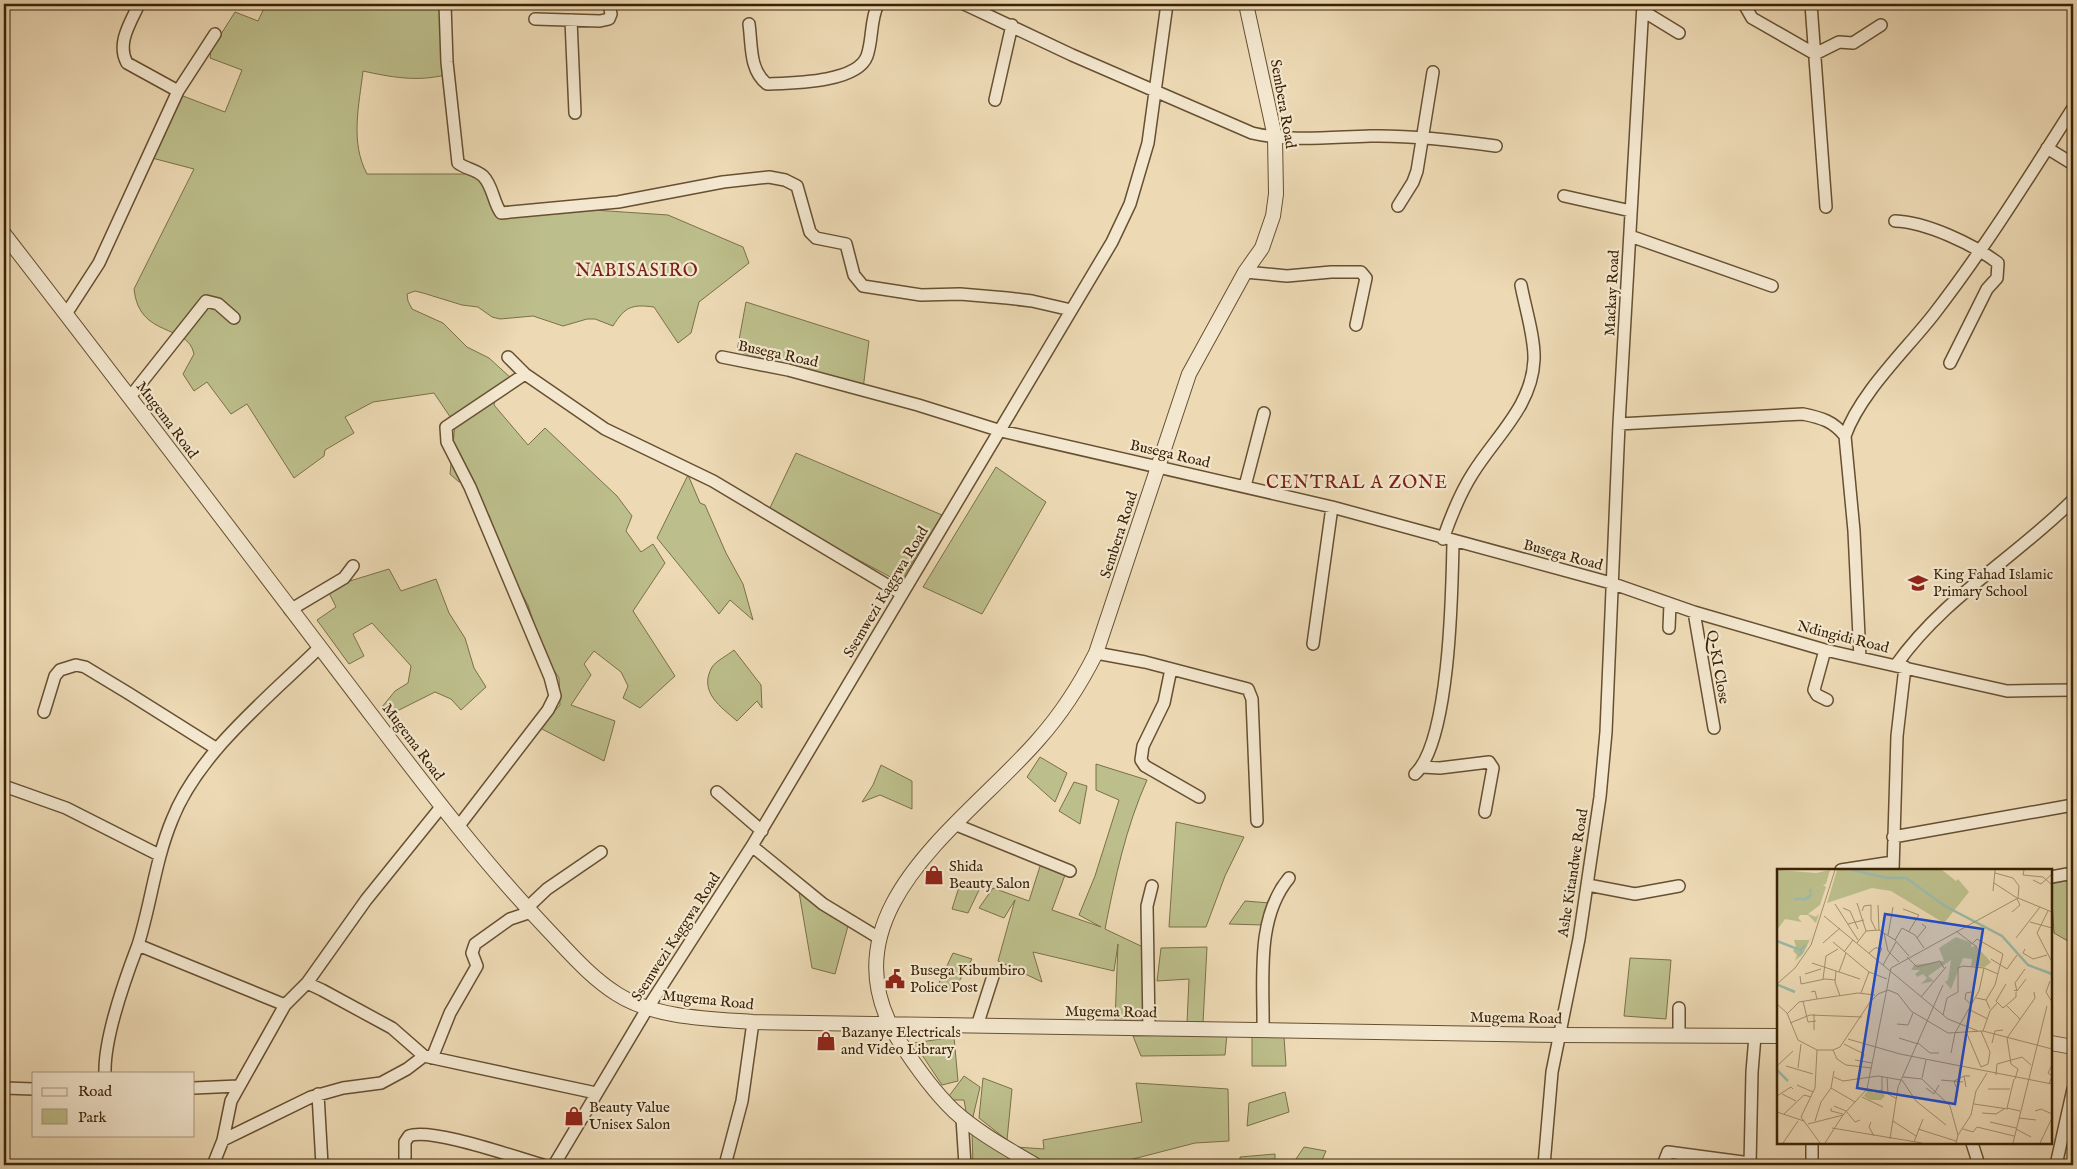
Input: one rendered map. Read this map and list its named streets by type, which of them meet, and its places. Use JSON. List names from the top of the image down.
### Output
{
  "streets": {
    "street": [
      "Sembera Road",
      "Mackay Road",
      "Busega Road",
      "Mugema Road",
      "Ssemwezi Kaggwa Road",
      "Ndingidi Road",
      "Q-KI Close",
      "Ashe Kitandwe Road"
    ]
  },
  "crossings": [
    ["Sembera Road", "Busega Road"],
    ["Sembera Road", "Mugema Road"],
    ["Mackay Road", "Busega Road"],
    ["Mackay Road", "Ndingidi Road"],
    ["Mackay Road", "Ashe Kitandwe Road"],
    ["Busega Road", "Ssemwezi Kaggwa Road"],
    ["Busega Road", "Ndingidi Road"],
    ["Busega Road", "Ashe Kitandwe Road"],
    ["Mugema Road", "Ssemwezi Kaggwa Road"],
    ["Mugema Road", "Ashe Kitandwe Road"],
    ["Ndingidi Road", "Q-KI Close"],
    ["Ndingidi Road", "Ashe Kitandwe Road"]
  ],
  "districts": ["NABISASIRO", "CENTRAL A ZONE"],
  "places": {
    "school or university": ["King Fahad Islamic Primary School"],
    "shop": ["Shida Beauty Salon", "Bazanye Electricals and Video Library", "Beauty Value Unisex Salon"],
    "public building": ["Busega Kibumbiro Police Post"]
  },
  "legend": ["Road", "Park"]
}
